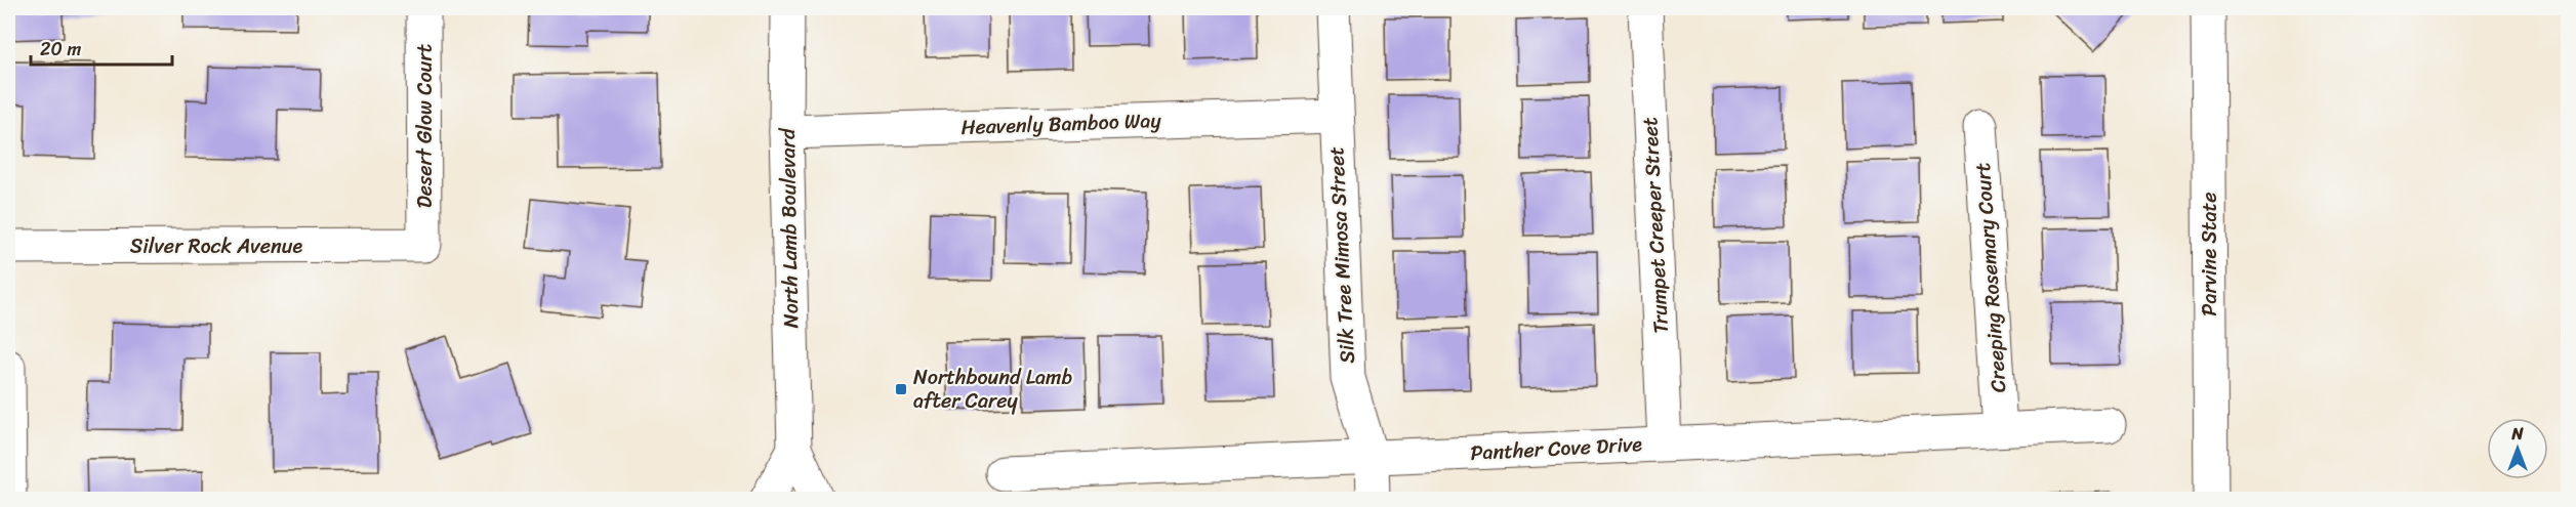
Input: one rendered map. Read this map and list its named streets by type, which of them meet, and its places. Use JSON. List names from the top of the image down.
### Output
{
  "streets": {
    "street": [
      "Heavenly Bamboo Way",
      "Desert Glow Court",
      "Trumpet Creeper Street",
      "North Lamb Boulevard",
      "Silver Rock Avenue",
      "Parvine State",
      "Silk Tree Mimosa Street",
      "Creeping Rosemary Court",
      "Panther Cove Drive"
    ]
  },
  "crossings": [
    ["Heavenly Bamboo Way", "North Lamb Boulevard"],
    ["Heavenly Bamboo Way", "Silk Tree Mimosa Street"],
    ["Desert Glow Court", "Silver Rock Avenue"],
    ["Trumpet Creeper Street", "Panther Cove Drive"],
    ["Silk Tree Mimosa Street", "Panther Cove Drive"],
    ["Creeping Rosemary Court", "Panther Cove Drive"]
  ],
  "places": {
    "transit": ["Northbound Lamb after Carey"]
  },
  "scale_bar": "20 m",
  "north": "top"
}
